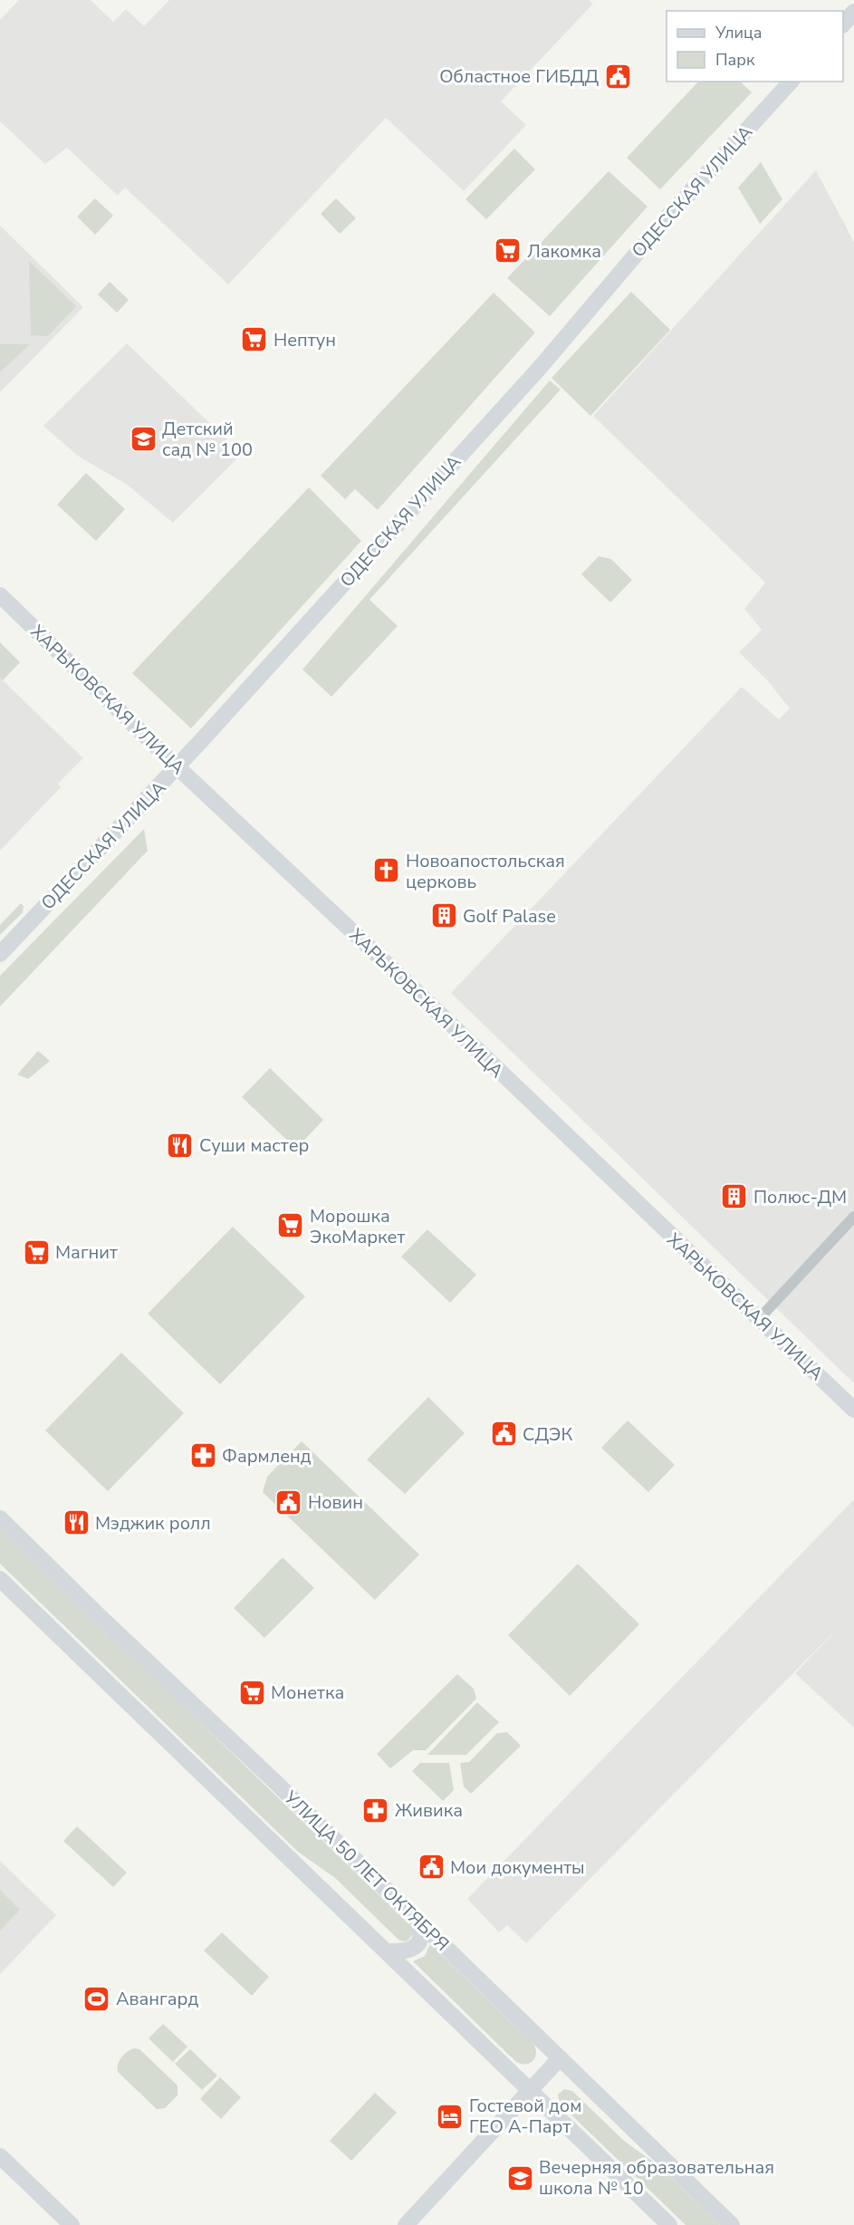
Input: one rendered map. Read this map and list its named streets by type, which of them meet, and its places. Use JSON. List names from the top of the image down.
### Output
{
  "streets": {
    "street": ["ОДЕССКАЯ УЛИЦА", "ХАРЬКОВСКАЯ УЛИЦА", "УЛИЦА 50 ЛЕТ ОКТЯБРЯ"]
  },
  "crossings": [
    ["ОДЕССКАЯ УЛИЦА", "ХАРЬКОВСКАЯ УЛИЦА"]
  ],
  "places": {
    "public building": [
      "Областное ГИБДД",
      "СДЭК",
      "Новин",
      "Мои документы"
    ],
    "supermarket": [
      "Лакомка",
      "Нептун",
      "Морошка ЭкоМаркет",
      "Магнит",
      "Монетка"
    ],
    "school or university": ["Детский сад № 100", "Вечерняя образовательная школа № 10"],
    "church": ["Новоапостольская церковь"],
    "building": ["Golf Palase", "Полюс-ДМ"],
    "restaurant": ["Суши мастер", "Мэджик ролл"],
    "pharmacy": ["Фармленд", "Живика"],
    "sports": ["Авангард"],
    "hotel": ["Гостевой дом ГЕО А-Парт"]
  },
  "legend": ["Улица", "Парк"]
}
